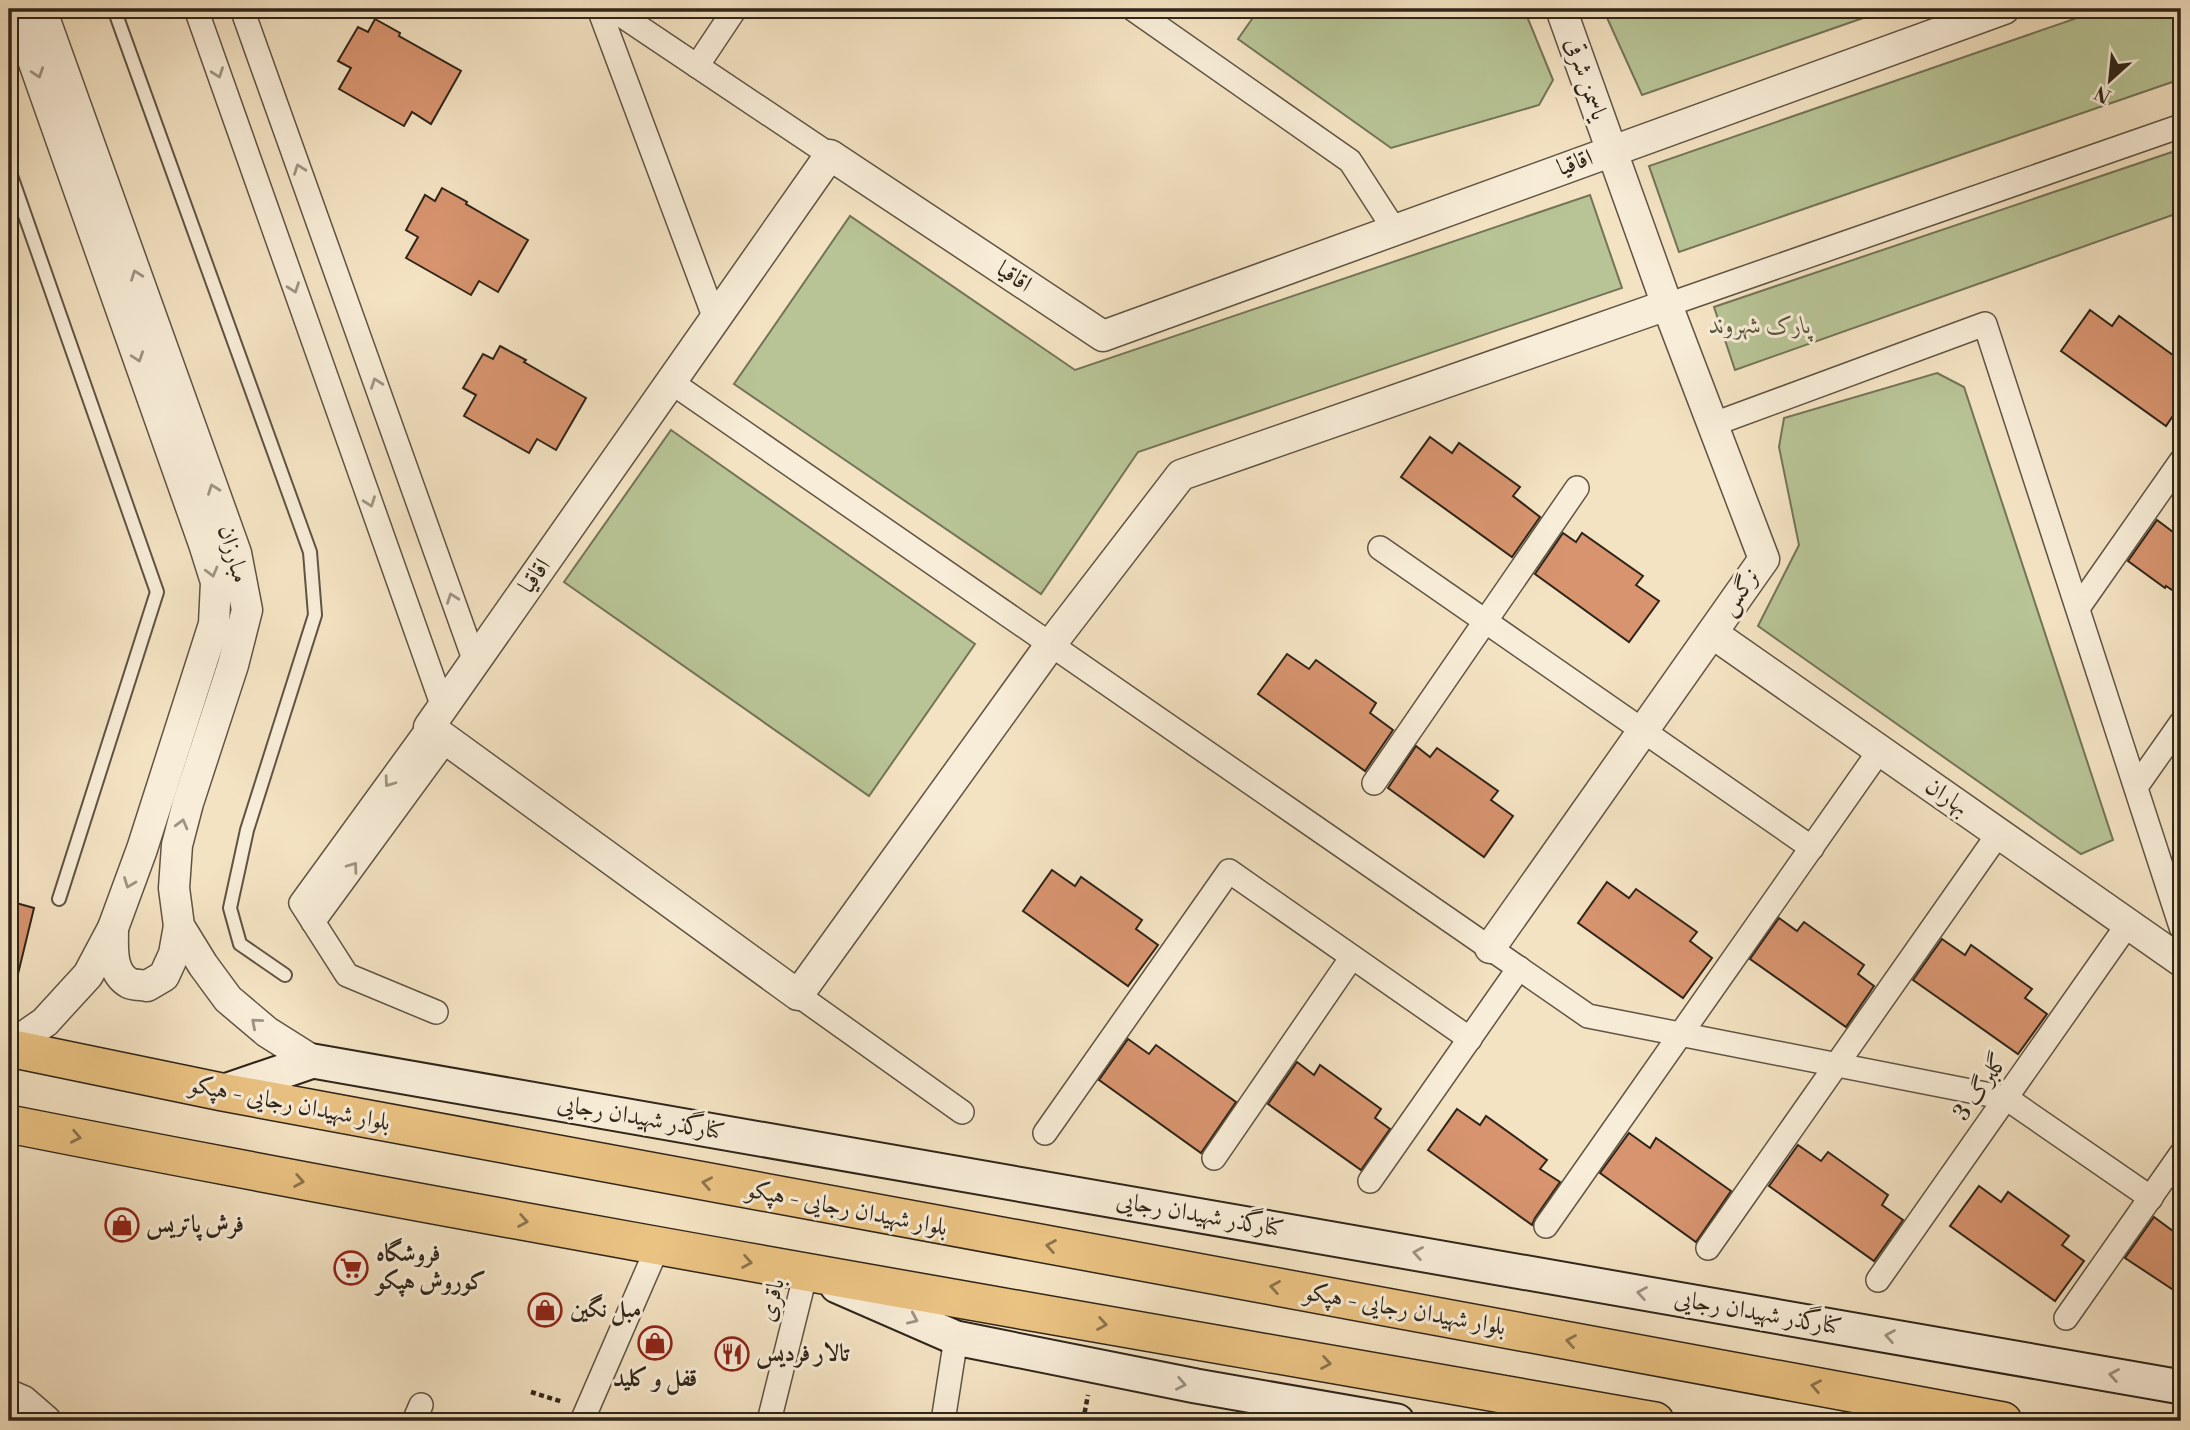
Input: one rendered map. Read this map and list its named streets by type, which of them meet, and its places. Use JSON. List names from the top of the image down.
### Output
{
  "streets": {
    "main road": ["بلوار شهیدان رجایی - هپکو", "کنارگذر شهیدان رجایی"],
    "street": [
      "یاسمن شرقی",
      "اقاقیا",
      "مبارزان",
      "نرگس",
      "بهاران",
      "گلبرگ 3",
      "باقری"
    ]
  },
  "crossings": [
    ["یاسمن شرقی", "اقاقیا"],
    ["یاسمن شرقی", "نرگس"],
    ["اقاقیا", "نرگس"],
    ["مبارزان", "بلوار شهیدان رجایی - هپکو"],
    ["مبارزان", "کنارگذر شهیدان رجایی"],
    ["نرگس", "بهاران"],
    ["بهاران", "گلبرگ 3"],
    ["بلوار شهیدان رجایی - هپکو", "کنارگذر شهیدان رجایی"]
  ],
  "parks": ["پارک شهروند"],
  "places": {
    "shop": ["فرش پاتریس", "مبل نگین", "قفل و کلید"],
    "supermarket": ["فروشگاه کوروش هپکو"],
    "restaurant": ["تالار فردیس"]
  },
  "north": "bottom left"
}
